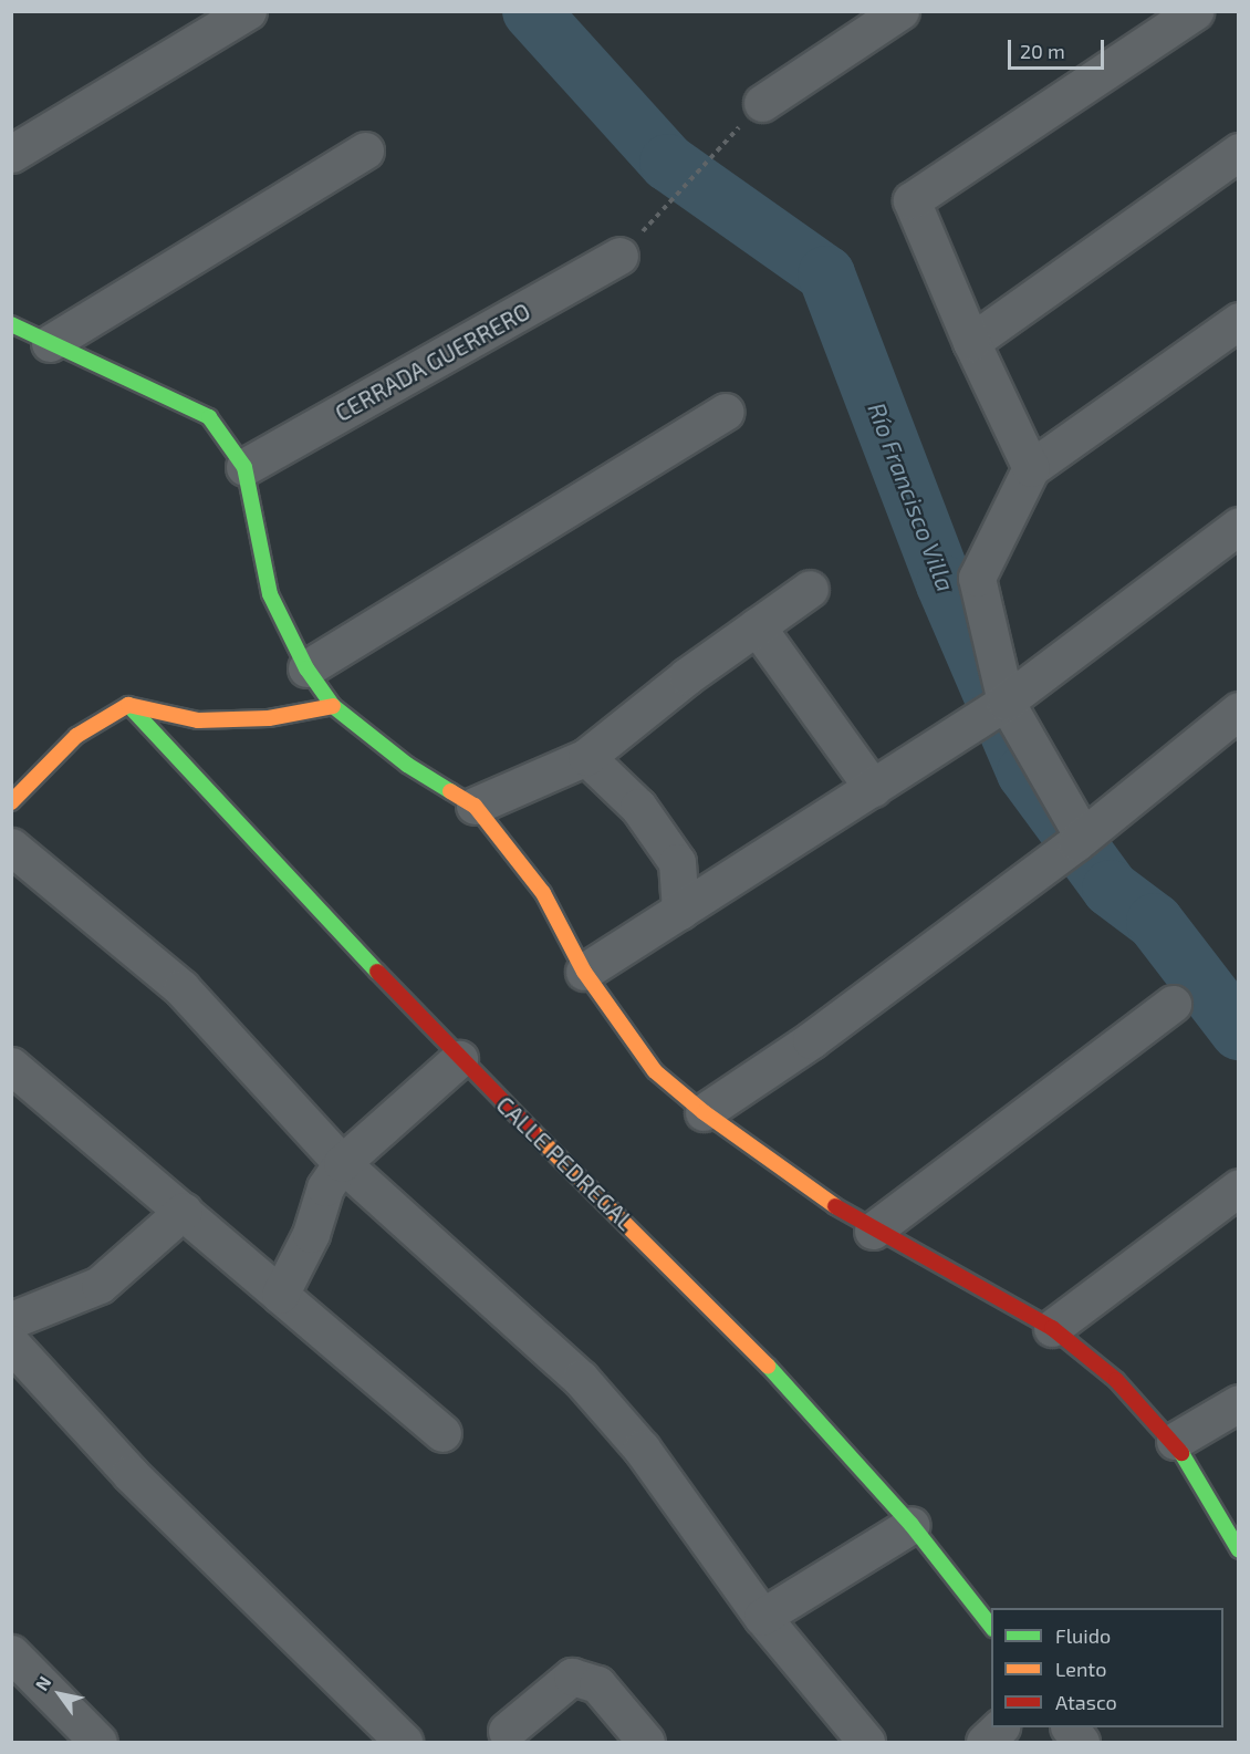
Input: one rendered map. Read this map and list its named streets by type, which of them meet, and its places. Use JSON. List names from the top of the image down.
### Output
{
  "streets": {
    "street": ["CERRADA GUERRERO", "CALLE PEDREGAL"]
  },
  "water": ["Río Francisco Villa"],
  "legend": ["Fluido", "Lento", "Atasco"],
  "scale_bar": "20 m",
  "north": "top left"
}
